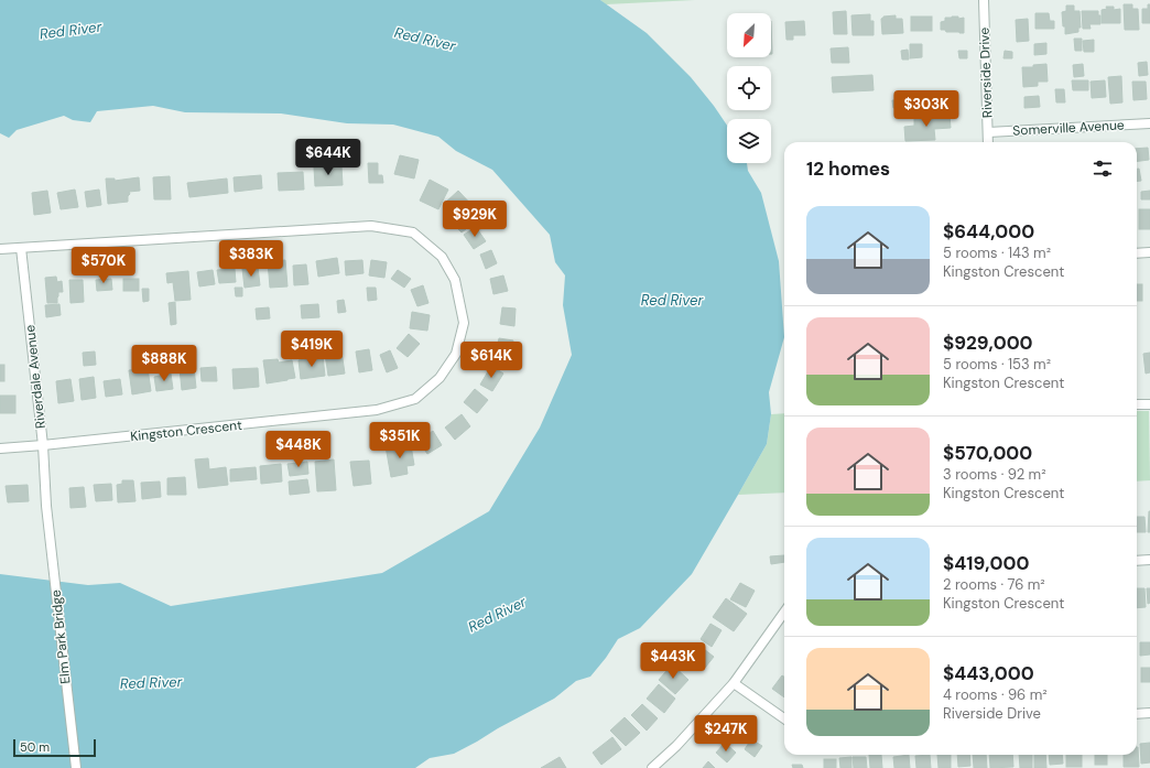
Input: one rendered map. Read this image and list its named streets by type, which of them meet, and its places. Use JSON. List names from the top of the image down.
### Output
{
  "streets": {
    "street": [
      "Riverside Drive",
      "Somerville Avenue",
      "Riverdale Avenue",
      "Kingston Crescent",
      "Elm Park Bridge"
    ]
  },
  "crossings": [
    ["Riverside Drive", "Somerville Avenue"],
    ["Riverdale Avenue", "Kingston Crescent"],
    ["Riverdale Avenue", "Elm Park Bridge"]
  ],
  "water": ["Red River"],
  "scale_bar": "50 m",
  "north": "bottom left",
  "page": {
    "price": [
      "$303K",
      "$644K",
      "$929K",
      "$383K",
      "$570K",
      "$419K",
      "$614K",
      "$888K",
      "$351K",
      "$448K",
      "$443K",
      "$247K"
    ],
    "heading": "12 homes",
    "list": [
      {
        "name": "$644,000",
        "note": "5 rooms · 143 m² · Kingston Crescent"
      },
      {
        "name": "$929,000",
        "note": "5 rooms · 153 m² · Kingston Crescent"
      },
      {
        "name": "$570,000",
        "note": "3 rooms · 92 m² · Kingston Crescent"
      },
      {
        "name": "$419,000",
        "note": "2 rooms · 76 m² · Kingston Crescent"
      },
      {
        "name": "$443,000",
        "note": "4 rooms · 96 m² · Riverside Drive"
      }
    ],
    "scale": "50 m"
  }
}
